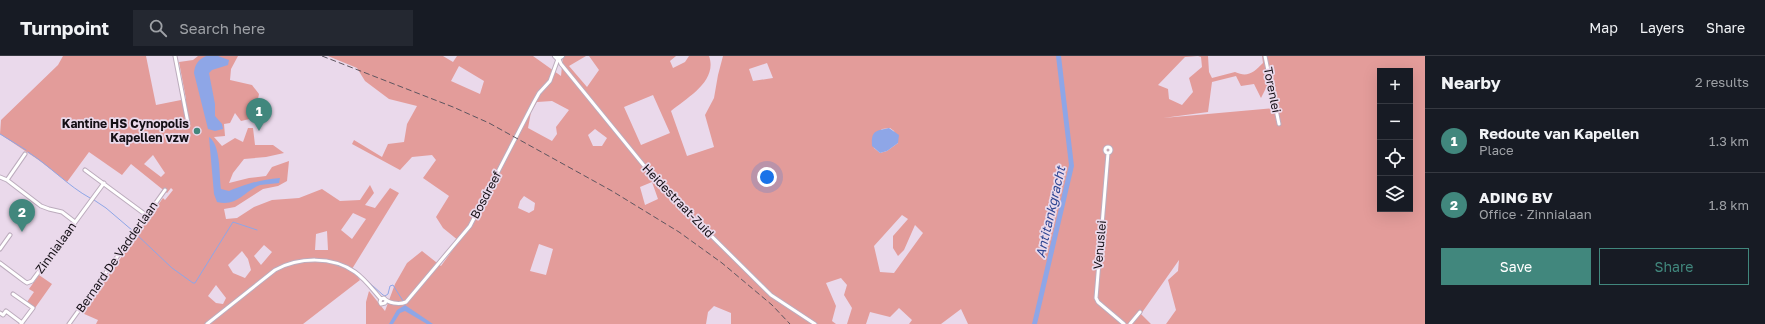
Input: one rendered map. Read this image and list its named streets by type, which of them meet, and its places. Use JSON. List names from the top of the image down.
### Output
{
  "streets": {
    "street": [
      "Torenlei",
      "Bosdreef",
      "Heidestraat-Zuid",
      "Venuslei",
      "Zinnialaan",
      "Bernard De Vadderlaan"
    ]
  },
  "crossings": [
    ["Bosdreef", "Heidestraat-Zuid"]
  ],
  "water": ["Antitankgracht"],
  "places": ["Kantine HS Cynopolis Kapellen vzw"],
  "page": {
    "header": "Turnpoint",
    "search": "Search here",
    "nav": ["Map", "Layers", "Share"],
    "heading": ["Nearby", "2 results"],
    "map_buttons": ["+", "−"],
    "pins": ["1", "2"],
    "list": [
      {
        "mark": "1",
        "name": "Redoute van Kapellen",
        "note": "Place",
        "value": "1.3 km"
      },
      {
        "mark": "2",
        "name": "ADING BV",
        "note": "Office · Zinnialaan",
        "value": "1.8 km"
      }
    ],
    "buttons": ["Save", "Share"]
  }
}
